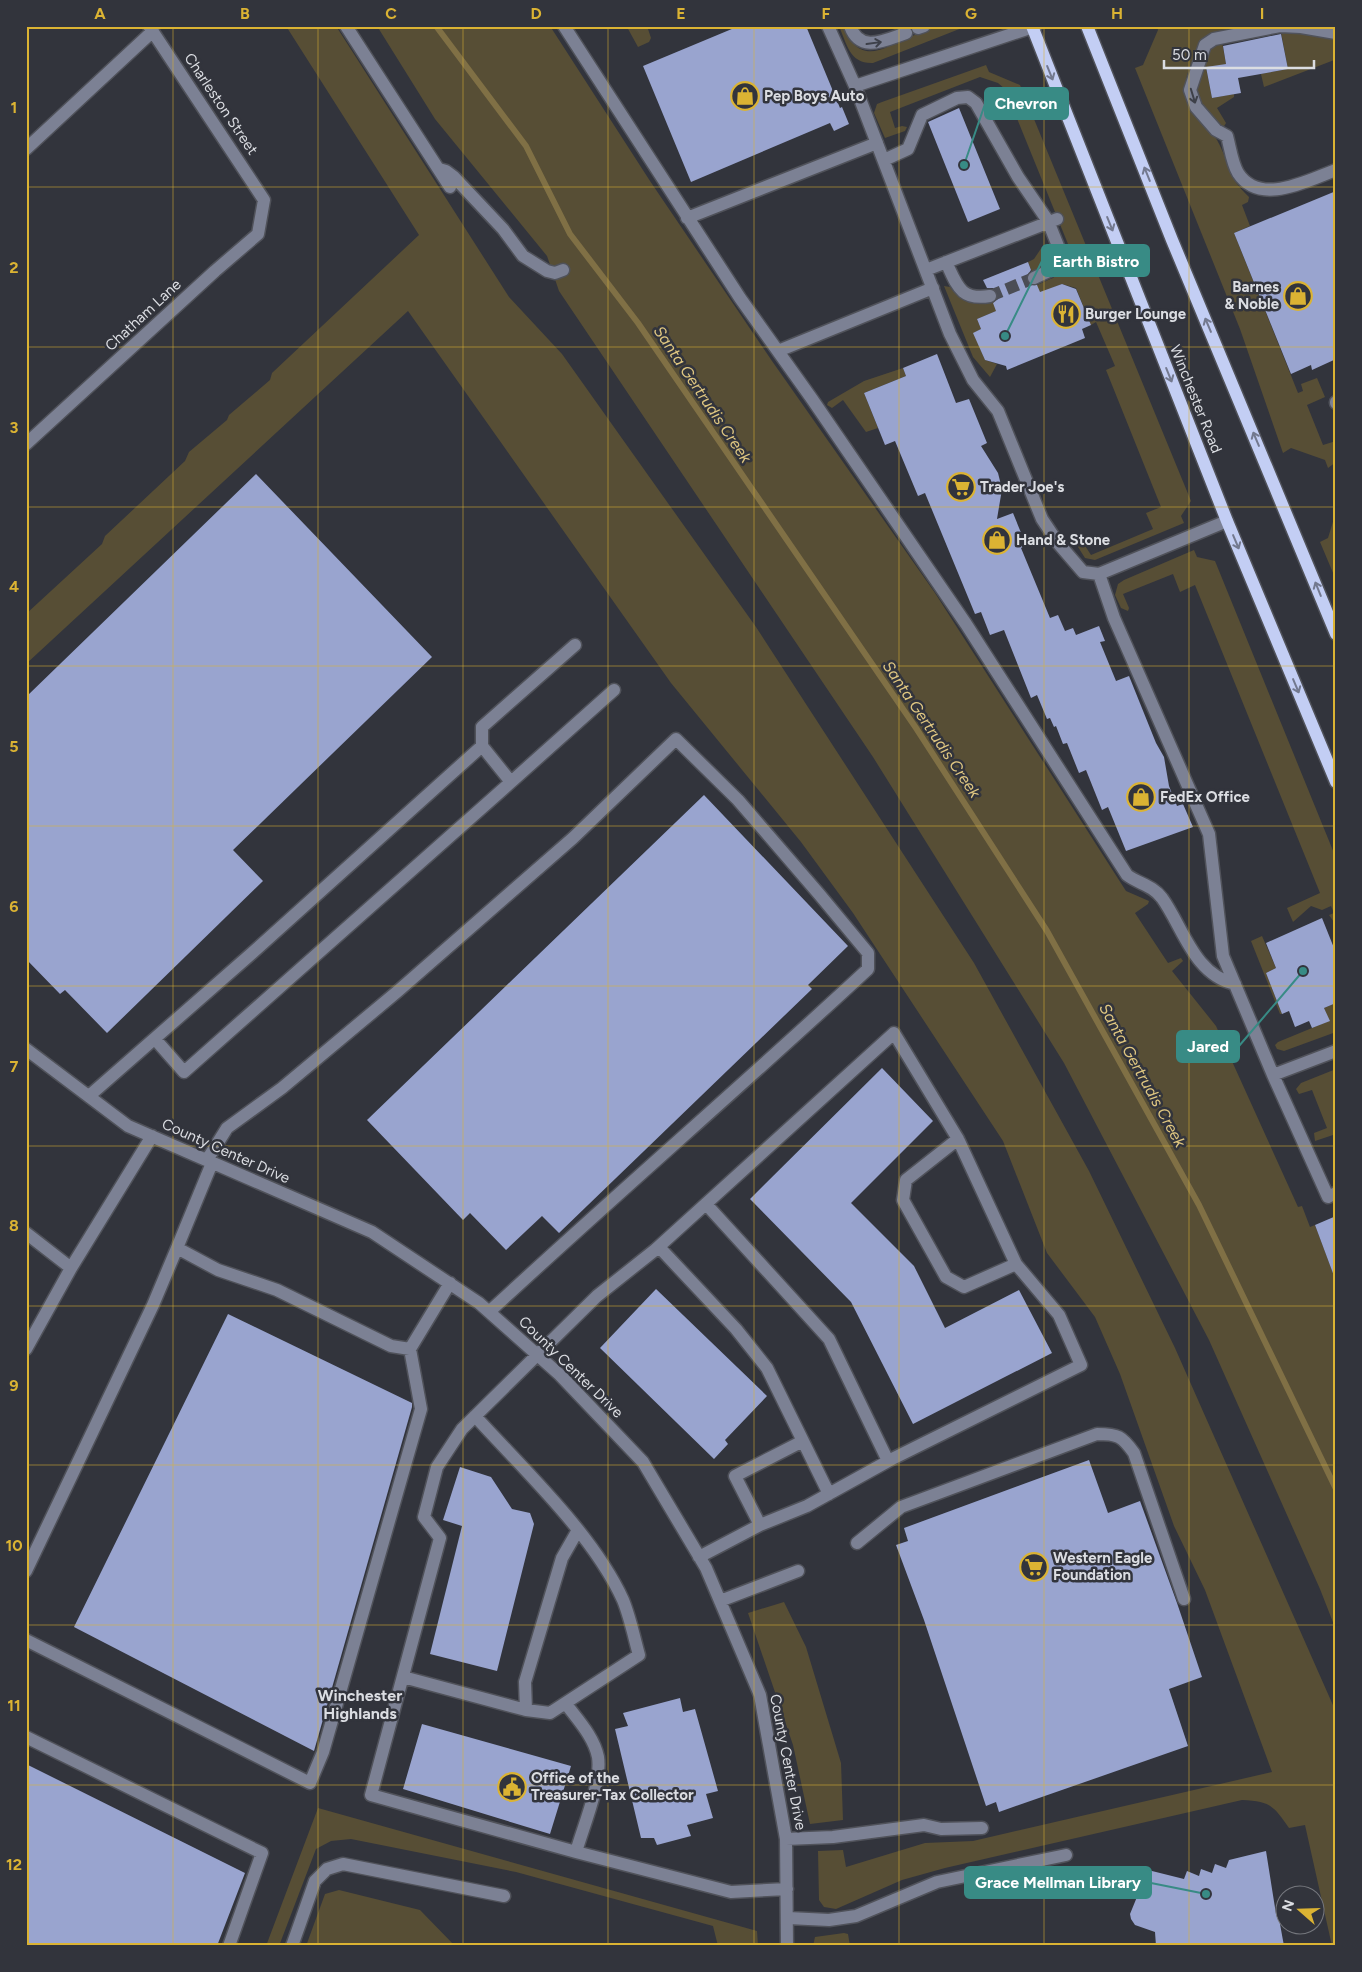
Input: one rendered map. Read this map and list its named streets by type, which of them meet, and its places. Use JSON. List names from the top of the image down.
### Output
{
  "streets": {
    "main road": ["Winchester Road"],
    "street": ["Charleston Street", "Chatham Lane", "County Center Drive"]
  },
  "crossings": [
    ["Charleston Street", "Chatham Lane"]
  ],
  "districts": ["Winchester Highlands"],
  "water": ["Santa Gertrudis Creek"],
  "places": {
    "shop": [
      "Pep Boys Auto",
      "Barnes & Noble",
      "Hand & Stone",
      "FedEx Office"
    ],
    "other": [
      "Chevron",
      "Earth Bistro",
      "Jared",
      "Grace Mellman Library"
    ],
    "restaurant": ["Burger Lounge"],
    "supermarket": ["Trader Joe's", "Western Eagle Foundation"],
    "public building": ["Office of the Treasurer-Tax Collector"]
  },
  "scale_bar": "50 m",
  "north": "left",
  "grid": {
    "columns": [
      "A",
      "B",
      "C",
      "D",
      "E",
      "F",
      "G",
      "H",
      "I"
    ],
    "rows": [
      "1",
      "2",
      "3",
      "4",
      "5",
      "6",
      "7",
      "8",
      "9",
      "10",
      "11",
      "12"
    ]
  }
}
